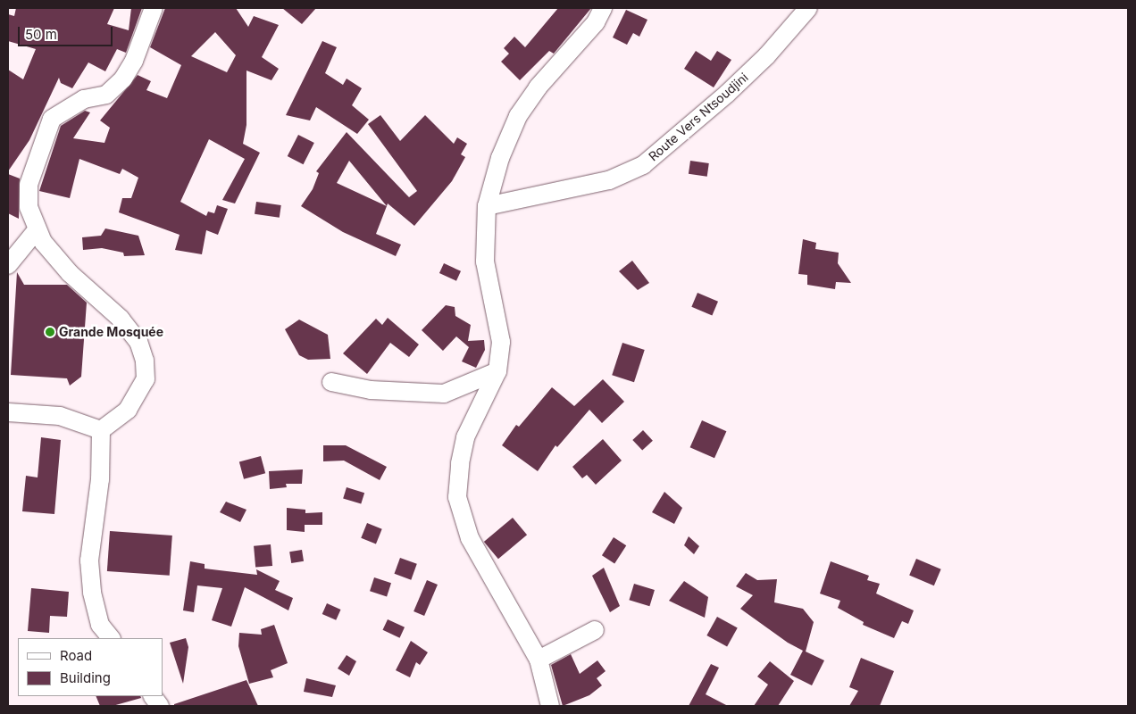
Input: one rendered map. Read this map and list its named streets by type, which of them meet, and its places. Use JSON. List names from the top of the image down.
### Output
{
  "streets": {
    "street": ["Route Vers Ntsoudjini"]
  },
  "places": ["Grande Mosquée"],
  "legend": ["Road", "Building"],
  "scale_bar": "50 m"
}
